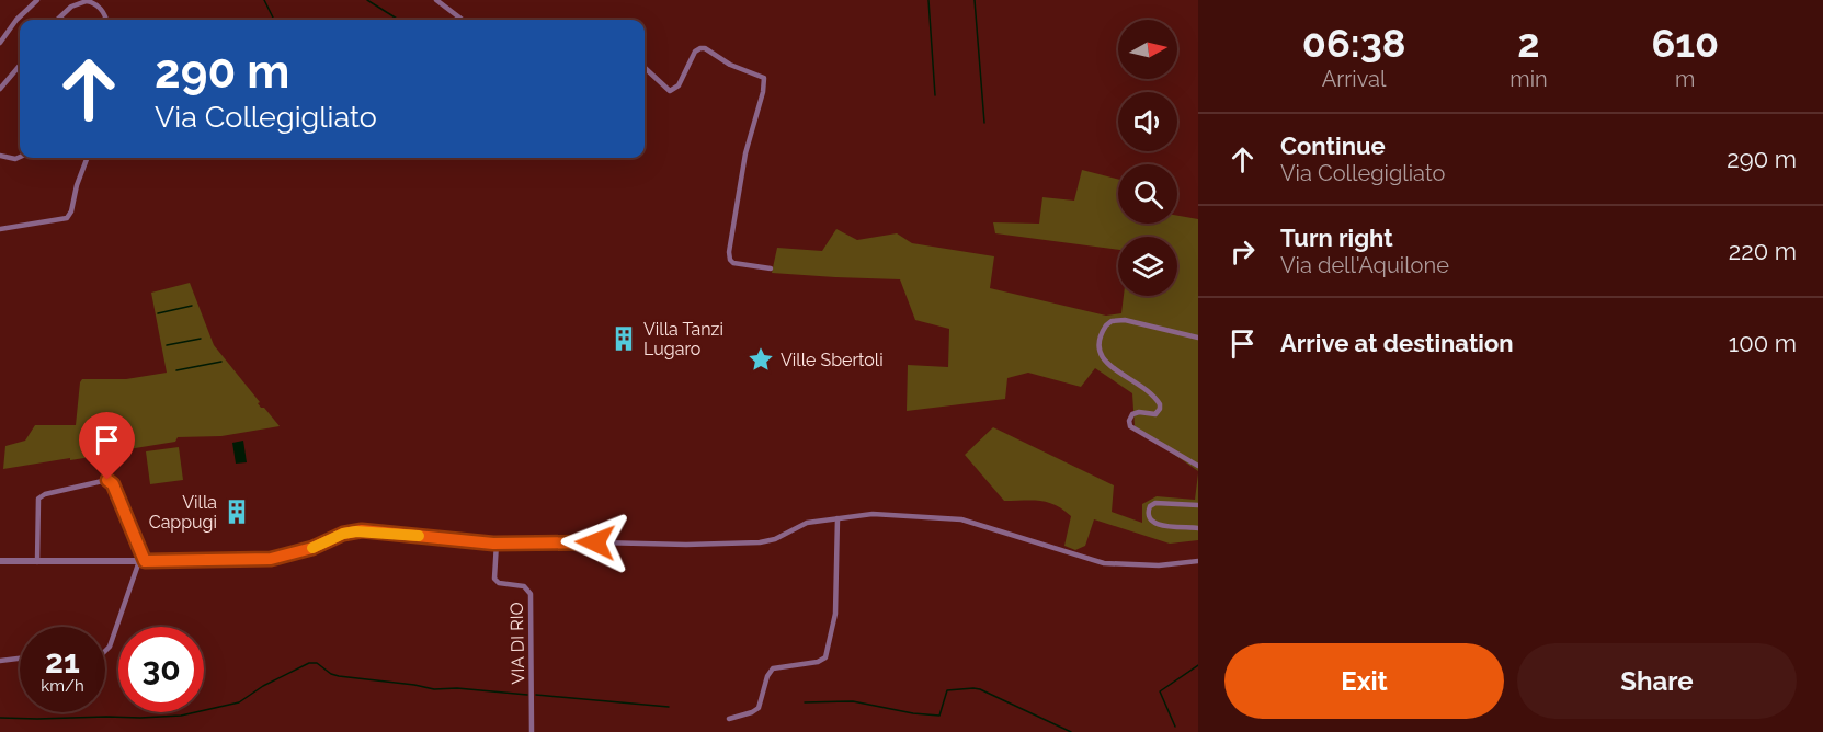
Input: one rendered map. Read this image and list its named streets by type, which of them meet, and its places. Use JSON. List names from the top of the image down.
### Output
{
  "streets": {
    "street": ["VIA DI RIO"]
  },
  "places": {
    "building": ["Villa Tanzi Lugaro", "Villa Cappugi"],
    "place": ["Ville Sbertoli"]
  },
  "north": "right",
  "page": {
    "eta": [
      "06:38",
      "Arrival",
      "2",
      "min",
      "610",
      "m"
    ],
    "turn": ["290 m", "Via Collegigliato"],
    "list": [
      {
        "name": "Continue",
        "note": "Via Collegigliato",
        "value": "290 m"
      },
      {
        "name": "Turn right",
        "note": "Via dell'Aquilone",
        "value": "220 m"
      },
      {
        "name": "Arrive at destination",
        "value": "100 m"
      }
    ],
    "speed": "21 km/h",
    "limit": "30",
    "buttons": ["Exit", "Share"]
  }
}
